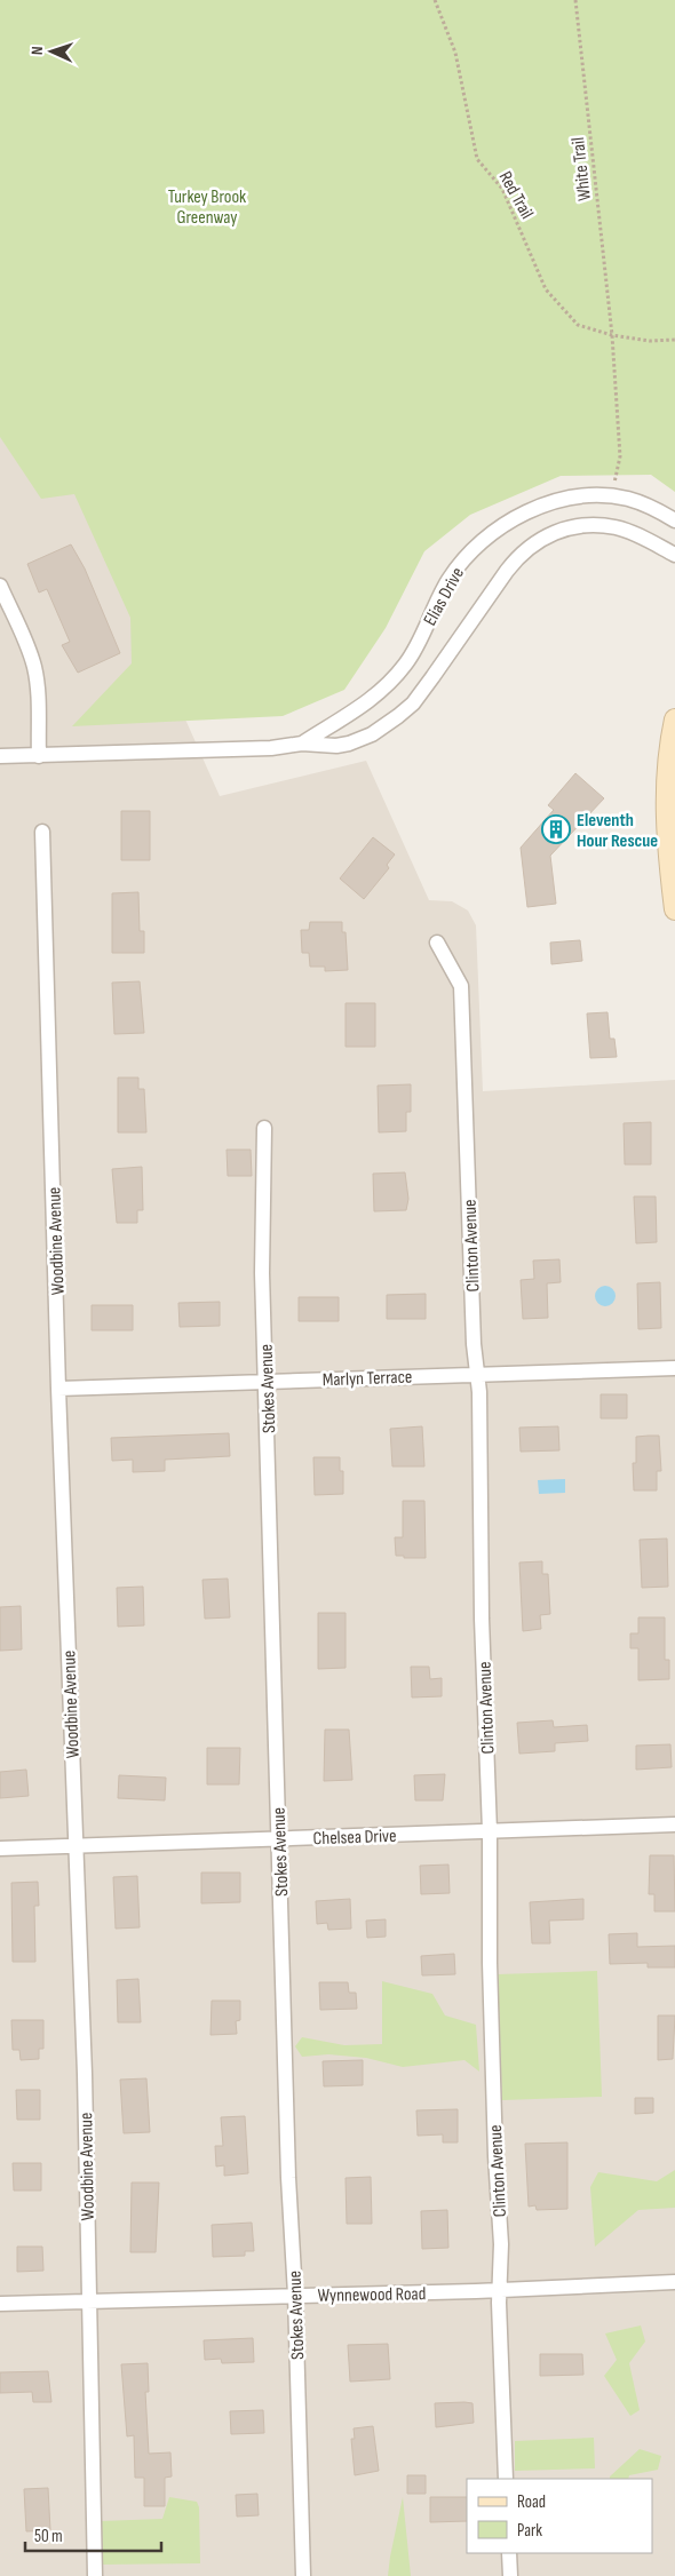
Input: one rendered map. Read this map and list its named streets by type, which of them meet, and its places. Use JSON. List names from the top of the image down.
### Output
{
  "streets": {
    "street": [
      "Elias Drive",
      "Woodbine Avenue",
      "Clinton Avenue",
      "Marlyn Terrace",
      "Stokes Avenue",
      "Chelsea Drive",
      "Wynnewood Road"
    ],
    "path": ["White Trail", "Red Trail"]
  },
  "crossings": [
    ["White Trail", "Red Trail"],
    ["White Trail", "Elias Drive"],
    ["Woodbine Avenue", "Marlyn Terrace"],
    ["Woodbine Avenue", "Chelsea Drive"],
    ["Woodbine Avenue", "Wynnewood Road"],
    ["Clinton Avenue", "Marlyn Terrace"],
    ["Clinton Avenue", "Chelsea Drive"],
    ["Clinton Avenue", "Wynnewood Road"],
    ["Marlyn Terrace", "Stokes Avenue"],
    ["Stokes Avenue", "Chelsea Drive"],
    ["Stokes Avenue", "Wynnewood Road"]
  ],
  "parks": ["Turkey Brook Greenway"],
  "places": {
    "building": ["Eleventh Hour Rescue"]
  },
  "legend": ["Road", "Park"],
  "scale_bar": "50 m",
  "north": "left"
}
